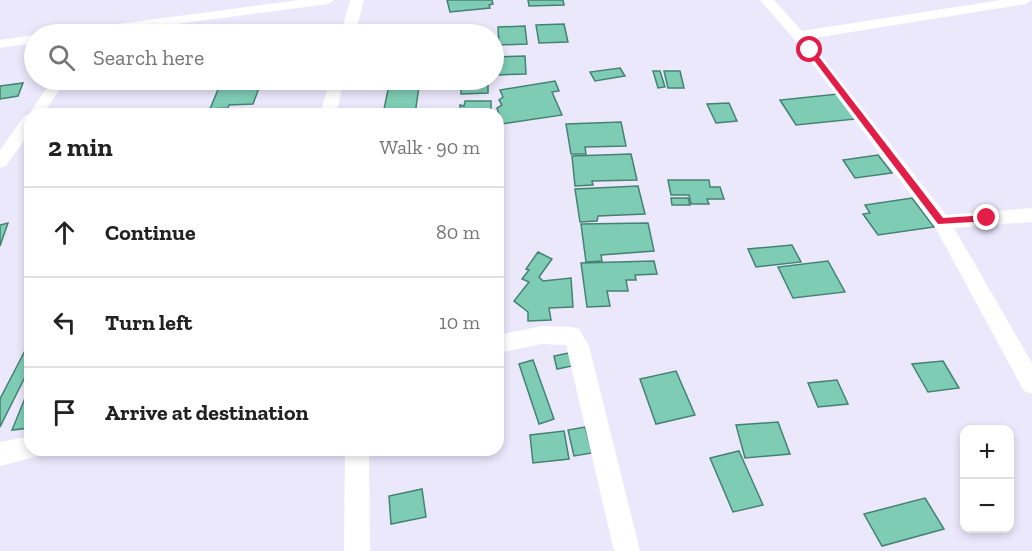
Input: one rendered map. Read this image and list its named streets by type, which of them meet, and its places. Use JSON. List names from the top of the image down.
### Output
{
  "page": {
    "search": "Search here",
    "heading": ["2 min", "Walk · 90 m"],
    "list": [
      ["Continue", "80 m"],
      ["Turn left", "10 m"],
      "Arrive at destination"
    ],
    "map_buttons": ["+", "−"]
  }
}
